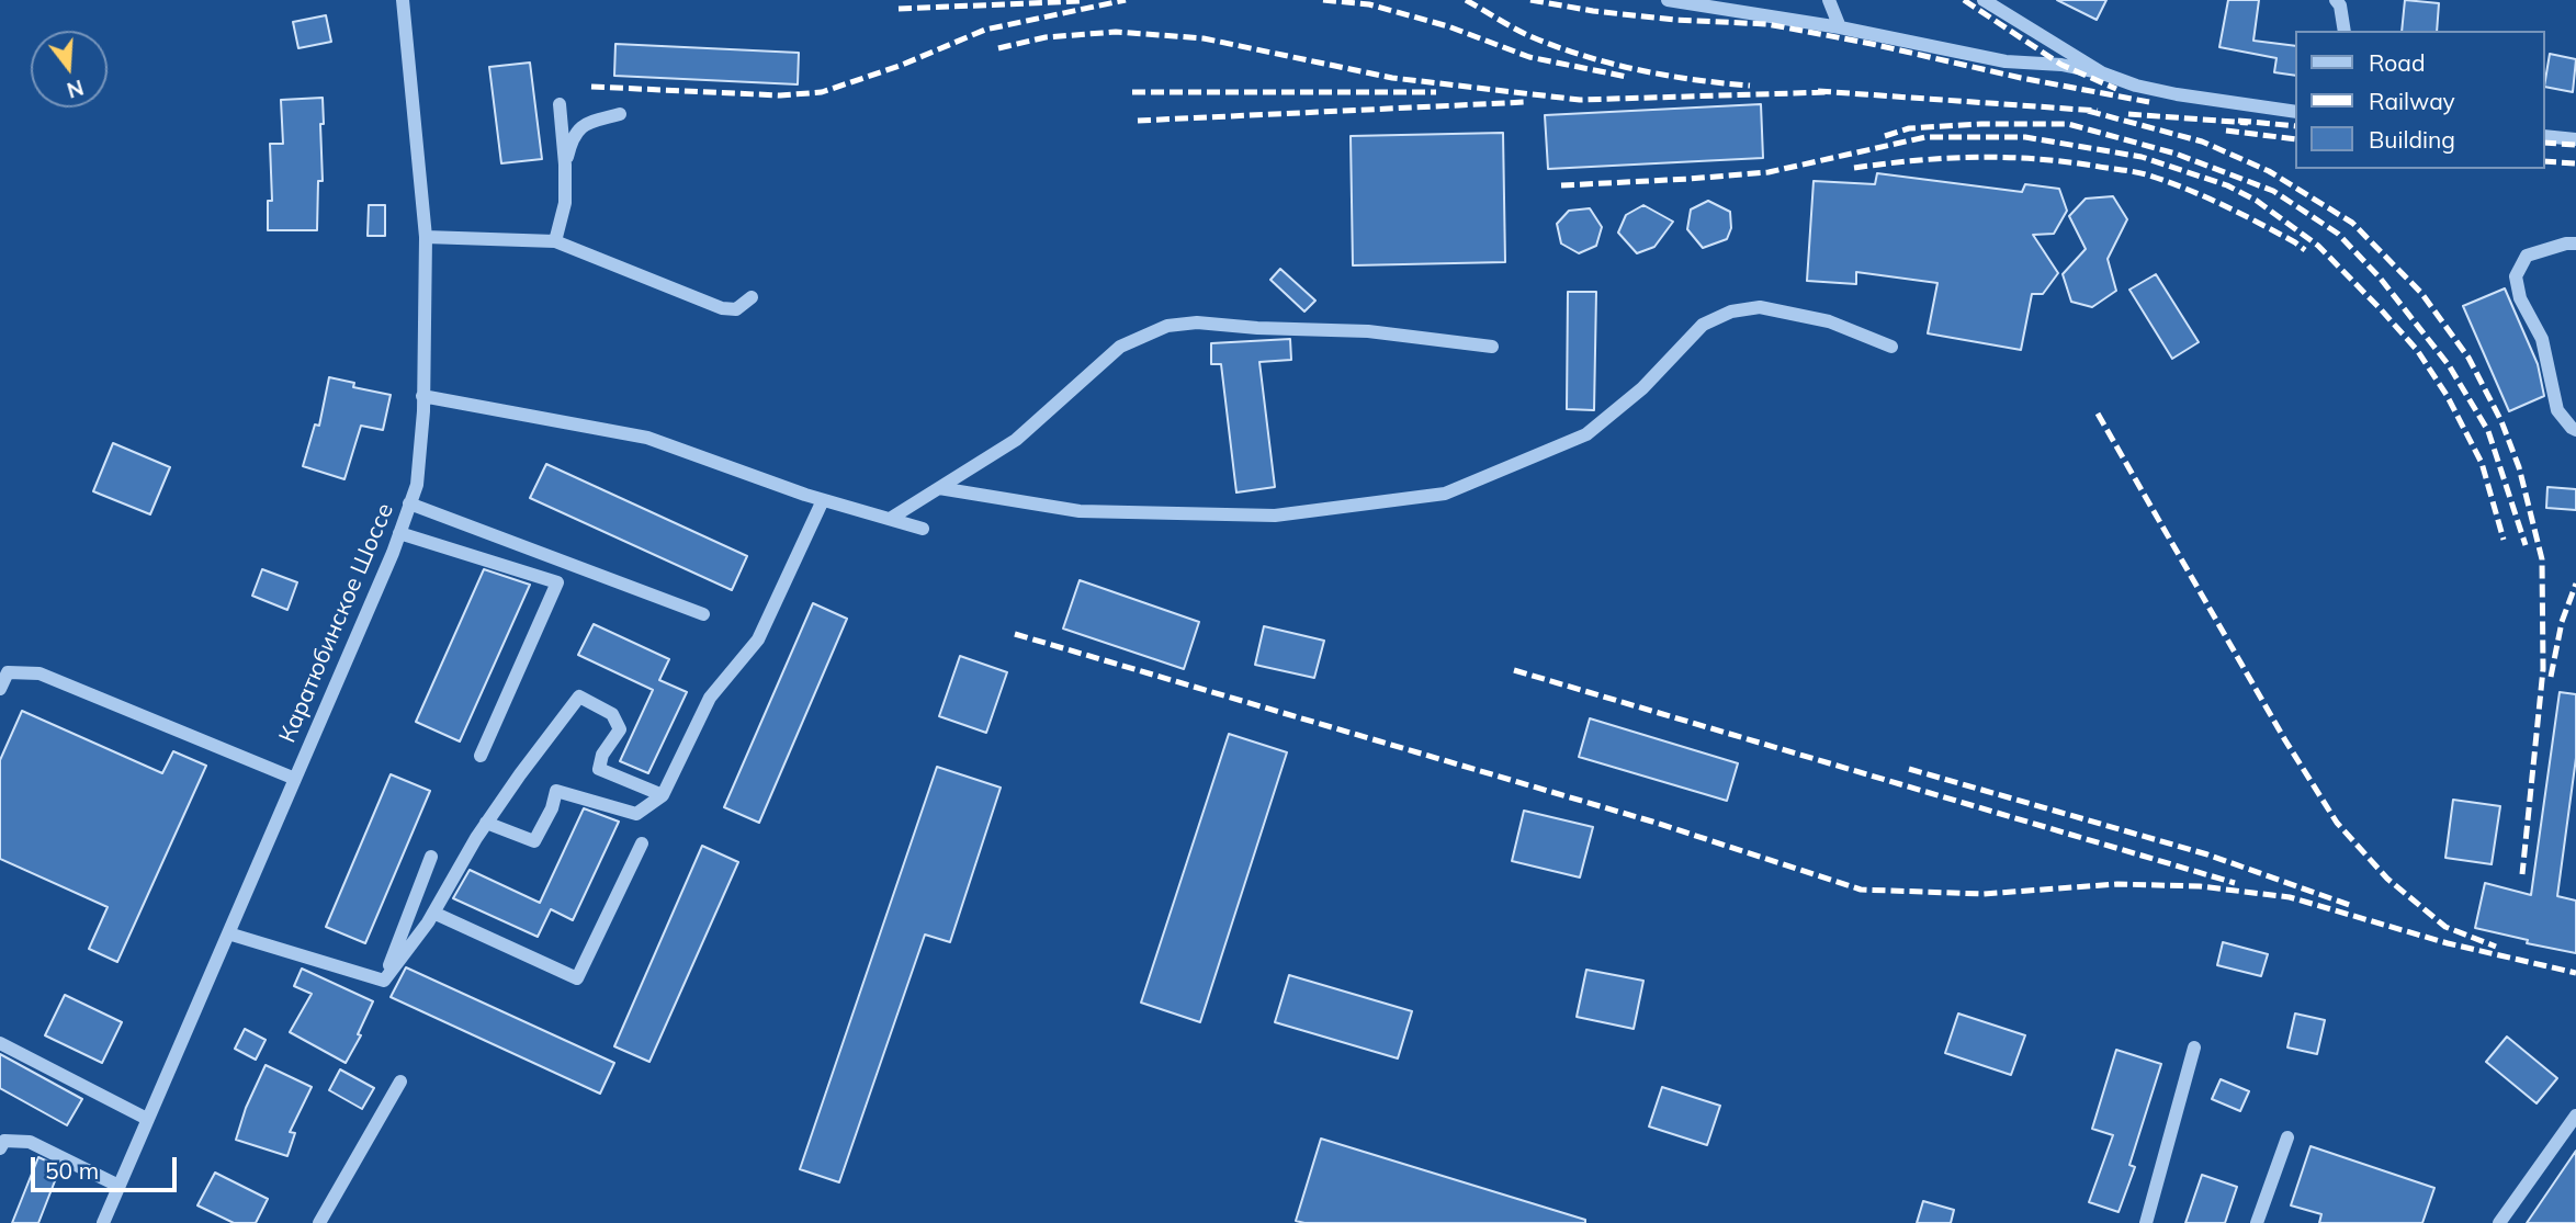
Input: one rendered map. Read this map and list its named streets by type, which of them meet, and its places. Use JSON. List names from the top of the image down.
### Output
{
  "streets": {
    "street": ["Каратюбинское Шоссе"]
  },
  "legend": ["Road", "Railway", "Building"],
  "scale_bar": "50 m",
  "north": "bottom"
}
